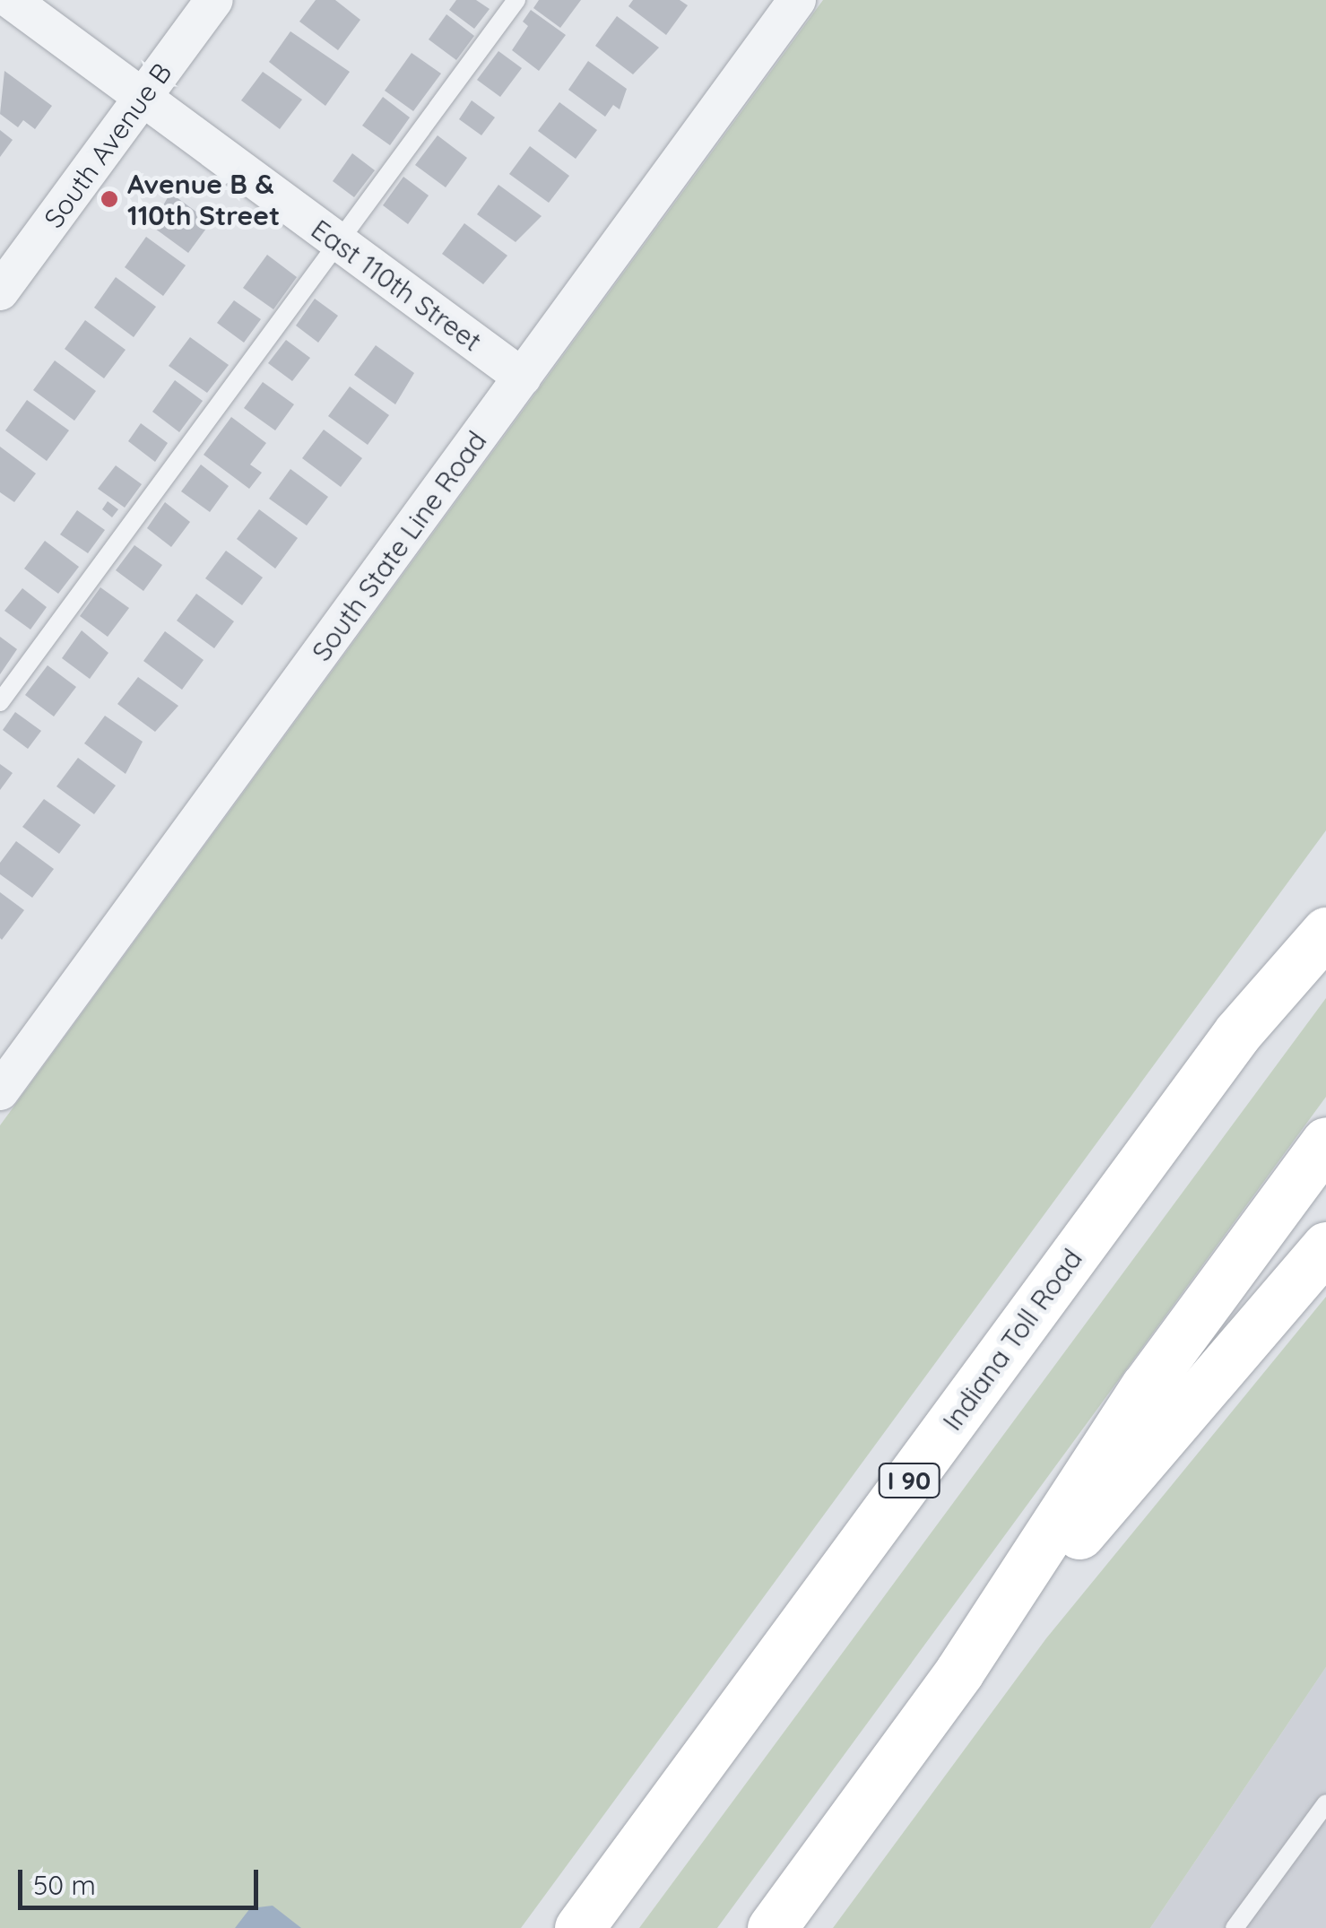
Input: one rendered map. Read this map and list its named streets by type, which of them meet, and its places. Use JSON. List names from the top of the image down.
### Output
{
  "streets": {
    "highway": ["Indiana Toll Road", "I 90"],
    "street": ["South Avenue B", "East 110th Street", "South State Line Road"]
  },
  "crossings": [
    ["South Avenue B", "East 110th Street"],
    ["East 110th Street", "South State Line Road"]
  ],
  "places": ["Avenue B & 110th Street"],
  "scale_bar": "50 m"
}
